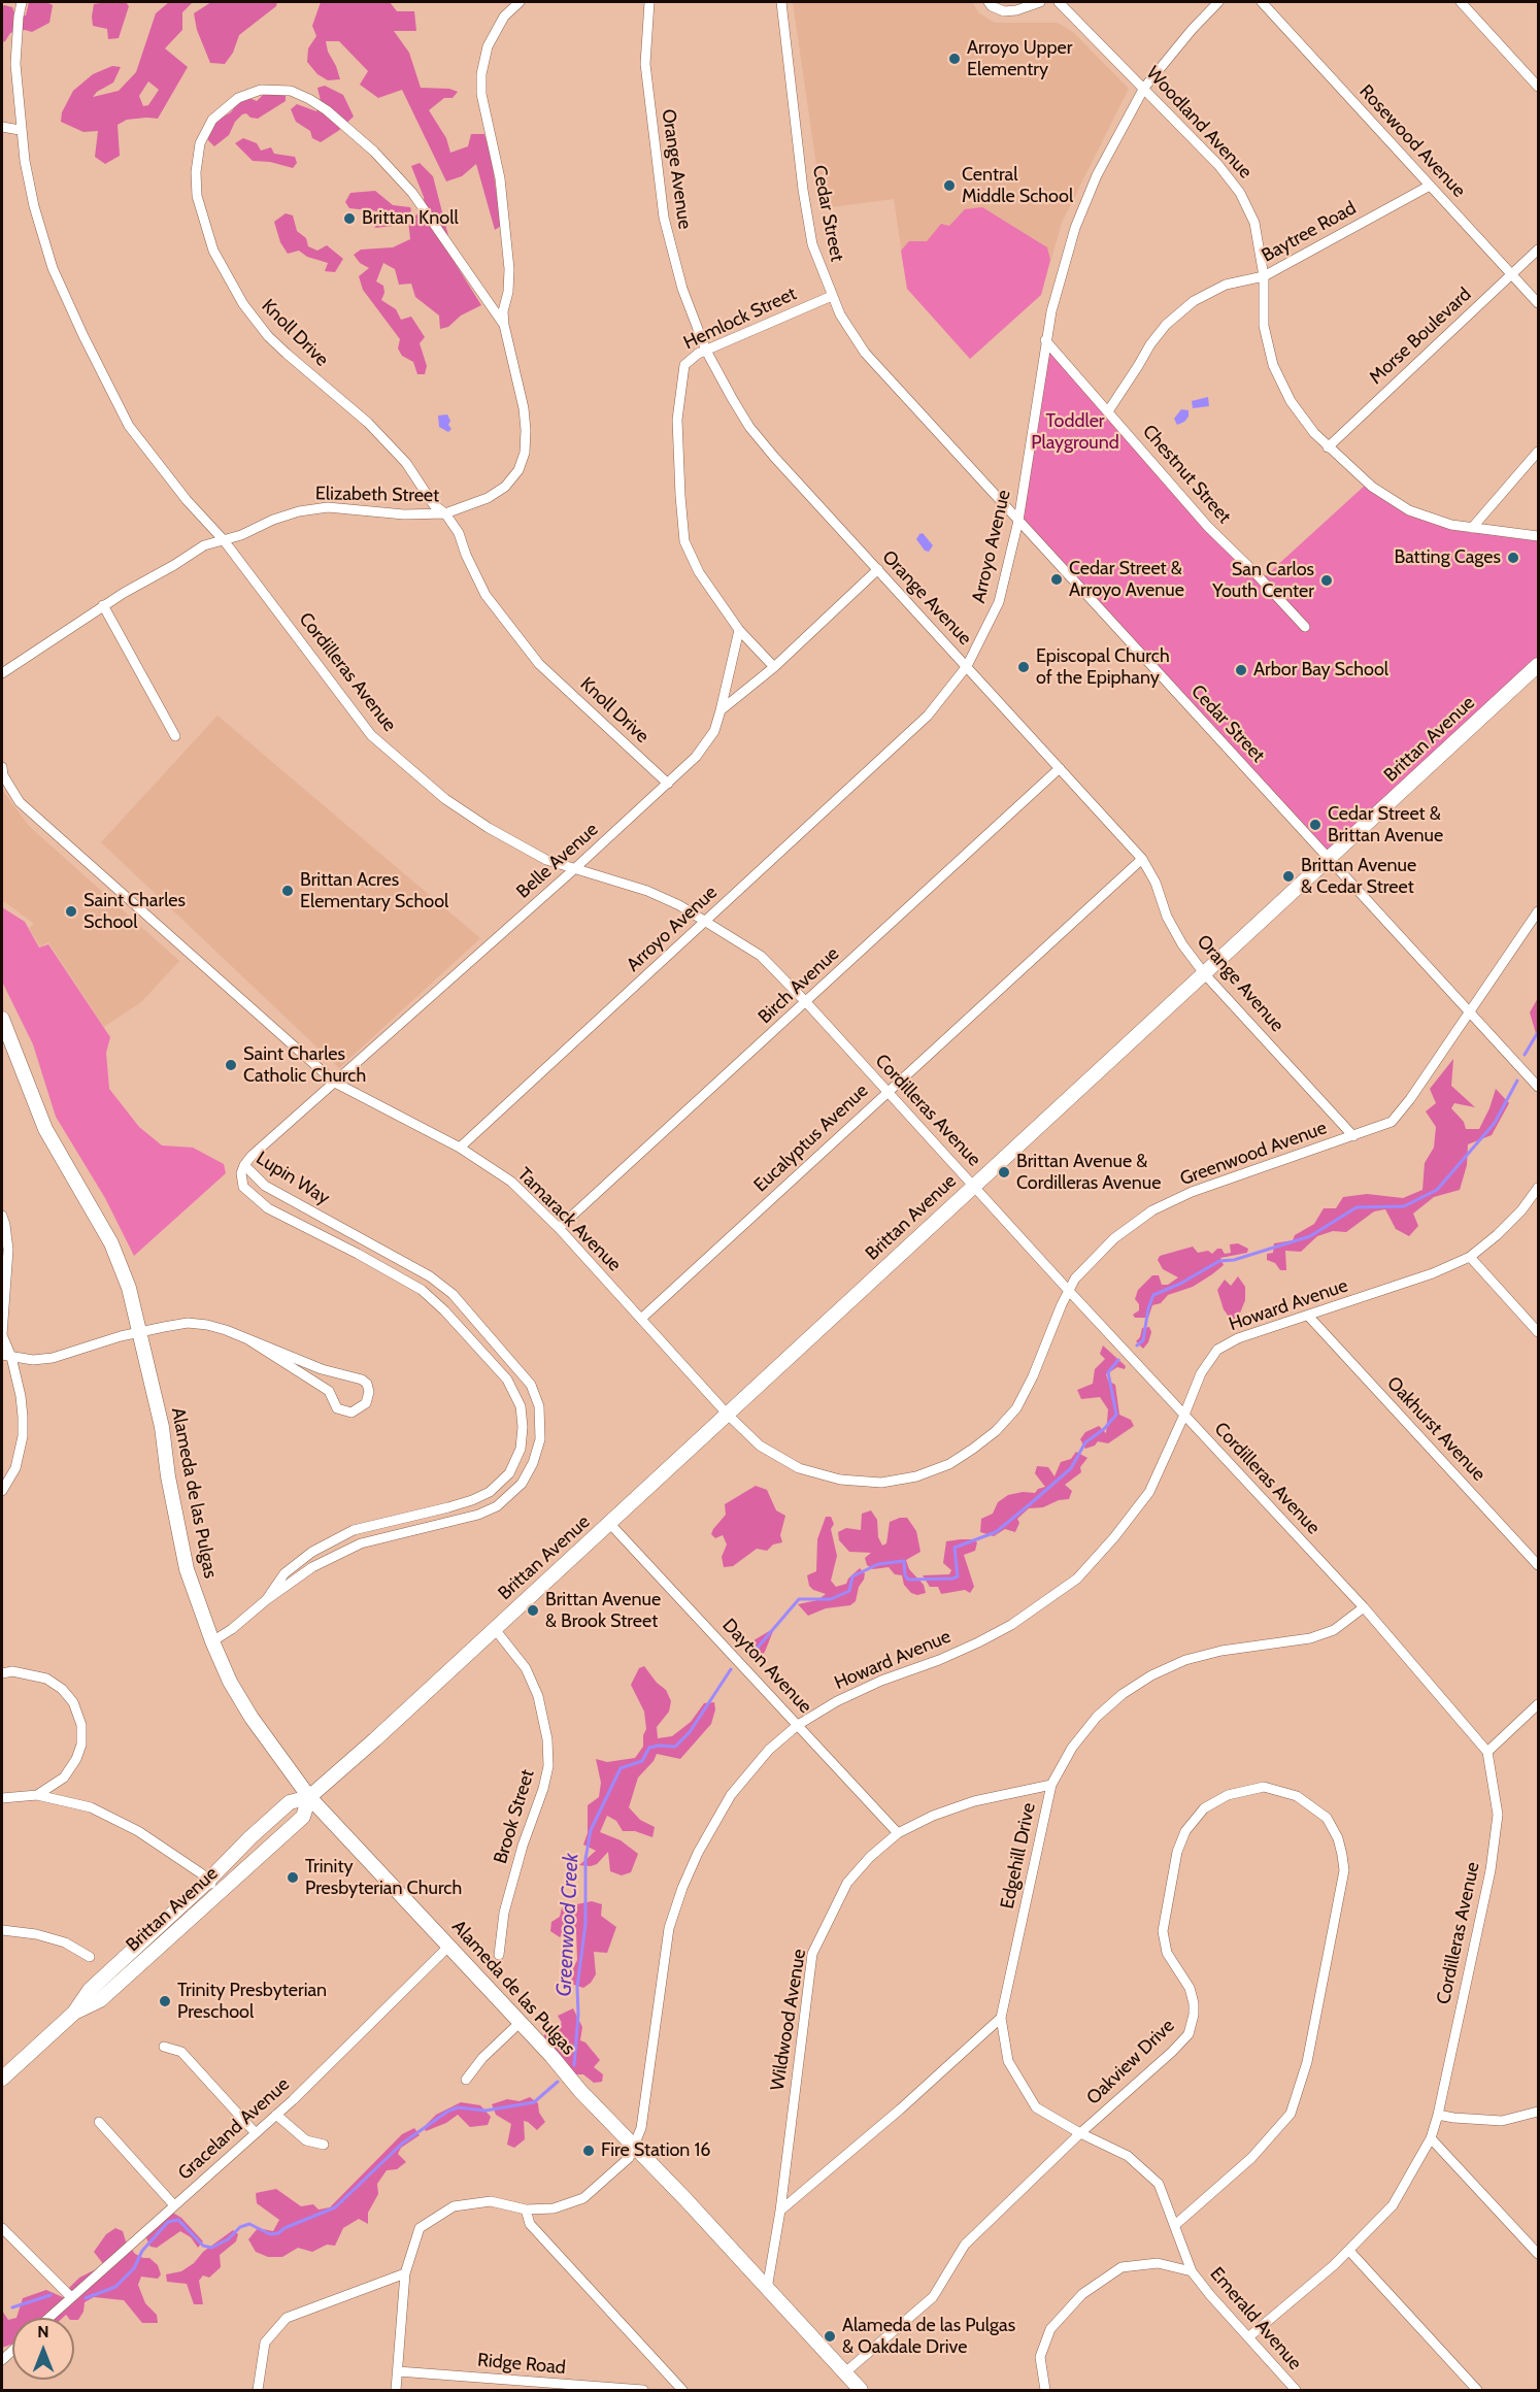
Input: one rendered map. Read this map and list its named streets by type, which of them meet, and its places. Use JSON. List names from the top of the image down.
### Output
{
  "streets": {
    "main road": ["Brittan Avenue", "Alameda de las Pulgas"],
    "street": [
      "Woodland Avenue",
      "Rosewood Avenue",
      "Orange Avenue",
      "Cedar Street",
      "Baytree Road",
      "Hemlock Street",
      "Knoll Drive",
      "Morse Boulevard",
      "Chestnut Street",
      "Elizabeth Street",
      "Arroyo Avenue",
      "Cordilleras Avenue",
      "Belle Avenue",
      "Birch Avenue",
      "Eucalyptus Avenue",
      "Greenwood Avenue",
      "Lupin Way",
      "Tamarack Avenue",
      "Howard Avenue",
      "Oakhurst Avenue",
      "Dayton Avenue",
      "Brook Street",
      "Edgehill Drive",
      "Wildwood Avenue",
      "Oakview Drive",
      "Graceland Avenue",
      "Emerald Avenue",
      "Ridge Road"
    ]
  },
  "crossings": [
    ["Woodland Avenue", "Baytree Road"],
    ["Woodland Avenue", "Morse Boulevard"],
    ["Woodland Avenue", "Arroyo Avenue"],
    ["Rosewood Avenue", "Baytree Road"],
    ["Rosewood Avenue", "Morse Boulevard"],
    ["Orange Avenue", "Hemlock Street"],
    ["Orange Avenue", "Arroyo Avenue"],
    ["Orange Avenue", "Brittan Avenue"],
    ["Orange Avenue", "Belle Avenue"],
    ["Orange Avenue", "Birch Avenue"],
    ["Orange Avenue", "Eucalyptus Avenue"],
    ["Orange Avenue", "Greenwood Avenue"],
    ["Cedar Street", "Hemlock Street"],
    ["Cedar Street", "Arroyo Avenue"],
    ["Cedar Street", "Brittan Avenue"],
    ["Cedar Street", "Greenwood Avenue"],
    ["Baytree Road", "Chestnut Street"],
    ["Hemlock Street", "Belle Avenue"],
    ["Knoll Drive", "Elizabeth Street"],
    ["Knoll Drive", "Belle Avenue"],
    ["Chestnut Street", "Arroyo Avenue"],
    ["Elizabeth Street", "Cordilleras Avenue"],
    ["Arroyo Avenue", "Cordilleras Avenue"],
    ["Arroyo Avenue", "Tamarack Avenue"],
    ["Cordilleras Avenue", "Brittan Avenue"],
    ["Cordilleras Avenue", "Belle Avenue"],
    ["Cordilleras Avenue", "Birch Avenue"],
    ["Cordilleras Avenue", "Eucalyptus Avenue"],
    ["Cordilleras Avenue", "Greenwood Avenue"],
    ["Cordilleras Avenue", "Howard Avenue"],
    ["Cordilleras Avenue", "Edgehill Drive"],
    ["Cordilleras Avenue", "Emerald Avenue"],
    ["Brittan Avenue", "Greenwood Avenue"],
    ["Brittan Avenue", "Tamarack Avenue"],
    ["Brittan Avenue", "Alameda de las Pulgas"],
    ["Brittan Avenue", "Dayton Avenue"],
    ["Brittan Avenue", "Brook Street"],
    ["Belle Avenue", "Lupin Way"],
    ["Belle Avenue", "Tamarack Avenue"],
    ["Birch Avenue", "Tamarack Avenue"],
    ["Eucalyptus Avenue", "Tamarack Avenue"],
    ["Greenwood Avenue", "Tamarack Avenue"],
    ["Lupin Way", "Alameda de las Pulgas"],
    ["Howard Avenue", "Oakhurst Avenue"],
    ["Howard Avenue", "Alameda de las Pulgas"],
    ["Howard Avenue", "Dayton Avenue"],
    ["Howard Avenue", "Ridge Road"],
    ["Alameda de las Pulgas", "Wildwood Avenue"],
    ["Alameda de las Pulgas", "Oakview Drive"],
    ["Alameda de las Pulgas", "Graceland Avenue"],
    ["Dayton Avenue", "Wildwood Avenue"],
    ["Edgehill Drive", "Wildwood Avenue"],
    ["Edgehill Drive", "Emerald Avenue"],
    ["Oakview Drive", "Emerald Avenue"]
  ],
  "water": ["Greenwood Creek"],
  "parks": ["Toddler Playground"],
  "places": [
    "Arroyo Upper Elementry",
    "Central Middle School",
    "Brittan Knoll",
    "Batting Cages",
    "Cedar Street & Arroyo Avenue",
    "San Carlos Youth Center",
    "Episcopal Church of the Epiphany",
    "Arbor Bay School",
    "Cedar Street & Brittan Avenue",
    "Brittan Avenue & Cedar Street",
    "Brittan Acres Elementary School",
    "Saint Charles School",
    "Saint Charles Catholic Church",
    "Brittan Avenue & Cordilleras Avenue",
    "Brittan Avenue & Brook Street",
    "Trinity Presbyterian Church",
    "Trinity Presbyterian Preschool",
    "Fire Station 16",
    "Alameda de las Pulgas & Oakdale Drive"
  ],
  "north": "top"
}
